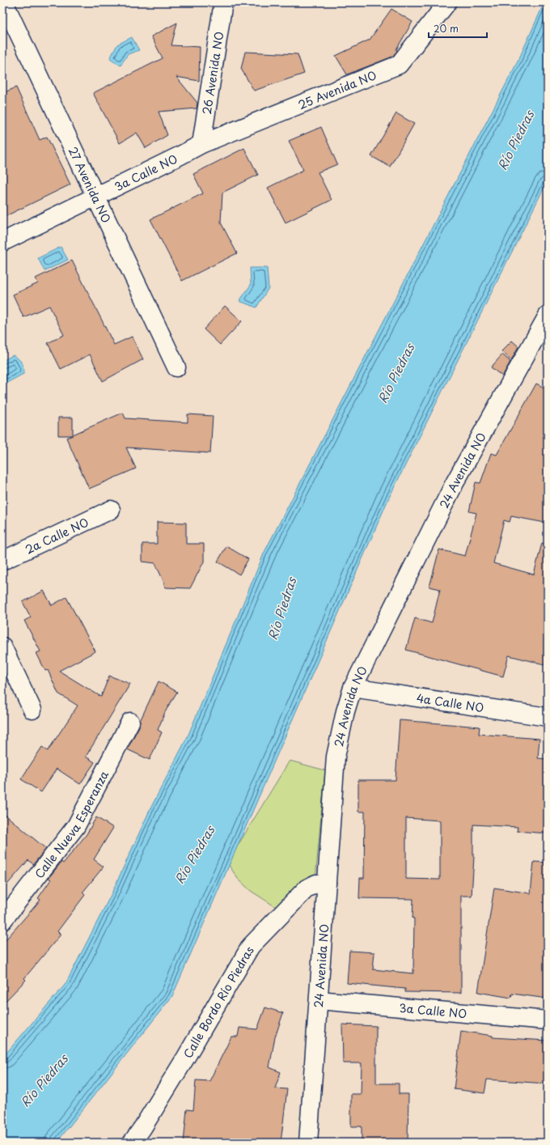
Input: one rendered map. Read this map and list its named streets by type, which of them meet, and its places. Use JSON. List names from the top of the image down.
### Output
{
  "streets": {
    "street": [
      "26 Avenida NO",
      "25 Avenida NO",
      "3a Calle NO",
      "27 Avenida NO",
      "24 Avenida NO",
      "2a Calle NO",
      "4a Calle NO",
      "Calle Nueva Esperanza",
      "Calle Bordo Río Piedras"
    ]
  },
  "crossings": [
    ["26 Avenida NO", "25 Avenida NO"],
    ["26 Avenida NO", "3a Calle NO"],
    ["25 Avenida NO", "3a Calle NO"],
    ["3a Calle NO", "27 Avenida NO"],
    ["3a Calle NO", "24 Avenida NO"],
    ["24 Avenida NO", "4a Calle NO"],
    ["24 Avenida NO", "Calle Bordo Río Piedras"]
  ],
  "water": ["Río Piedras"],
  "scale_bar": "20 m"
}
